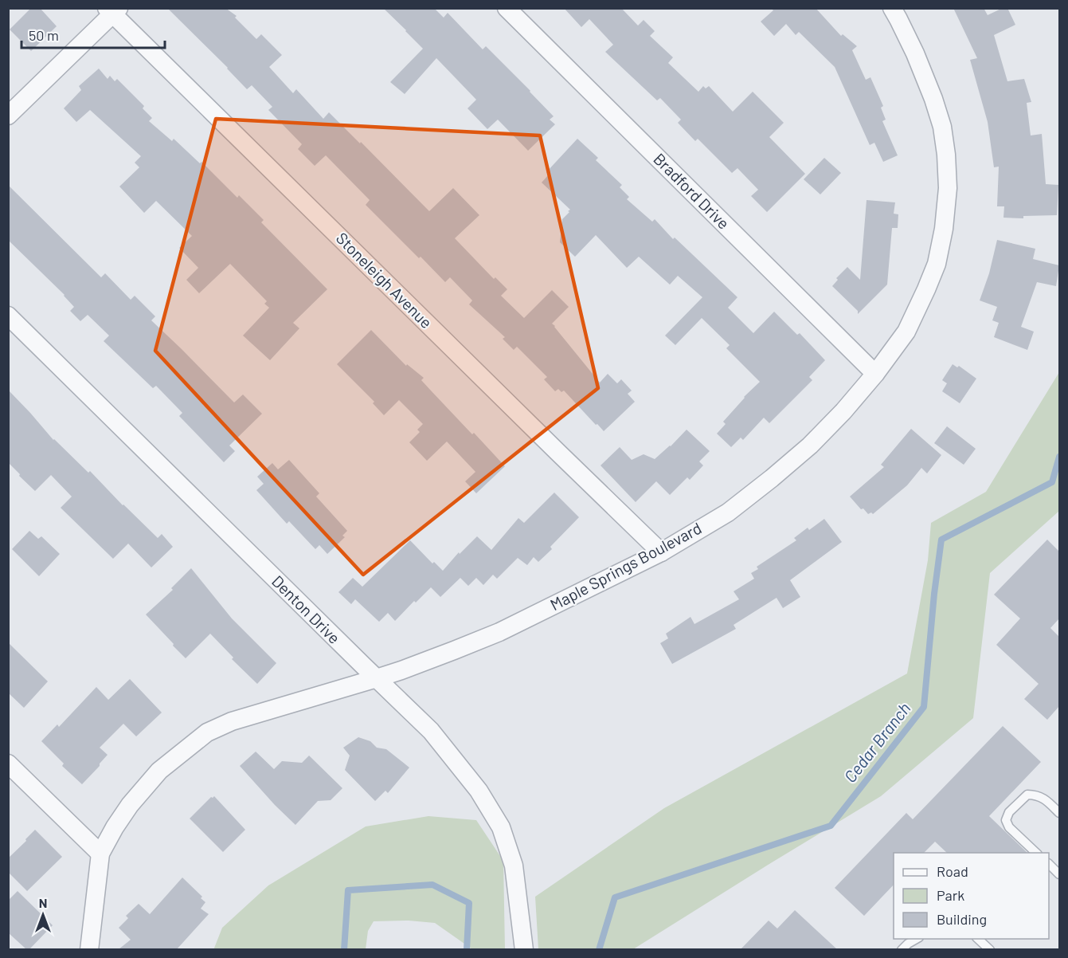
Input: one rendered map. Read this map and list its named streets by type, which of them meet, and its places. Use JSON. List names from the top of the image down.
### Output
{
  "streets": {
    "street": [
      "Bradford Drive",
      "Stoneleigh Avenue",
      "Maple Springs Boulevard",
      "Denton Drive"
    ]
  },
  "crossings": [
    ["Bradford Drive", "Maple Springs Boulevard"],
    ["Stoneleigh Avenue", "Maple Springs Boulevard"],
    ["Maple Springs Boulevard", "Denton Drive"]
  ],
  "water": ["Cedar Branch"],
  "legend": ["Road", "Park", "Building"],
  "scale_bar": "50 m",
  "north": "top"
}
